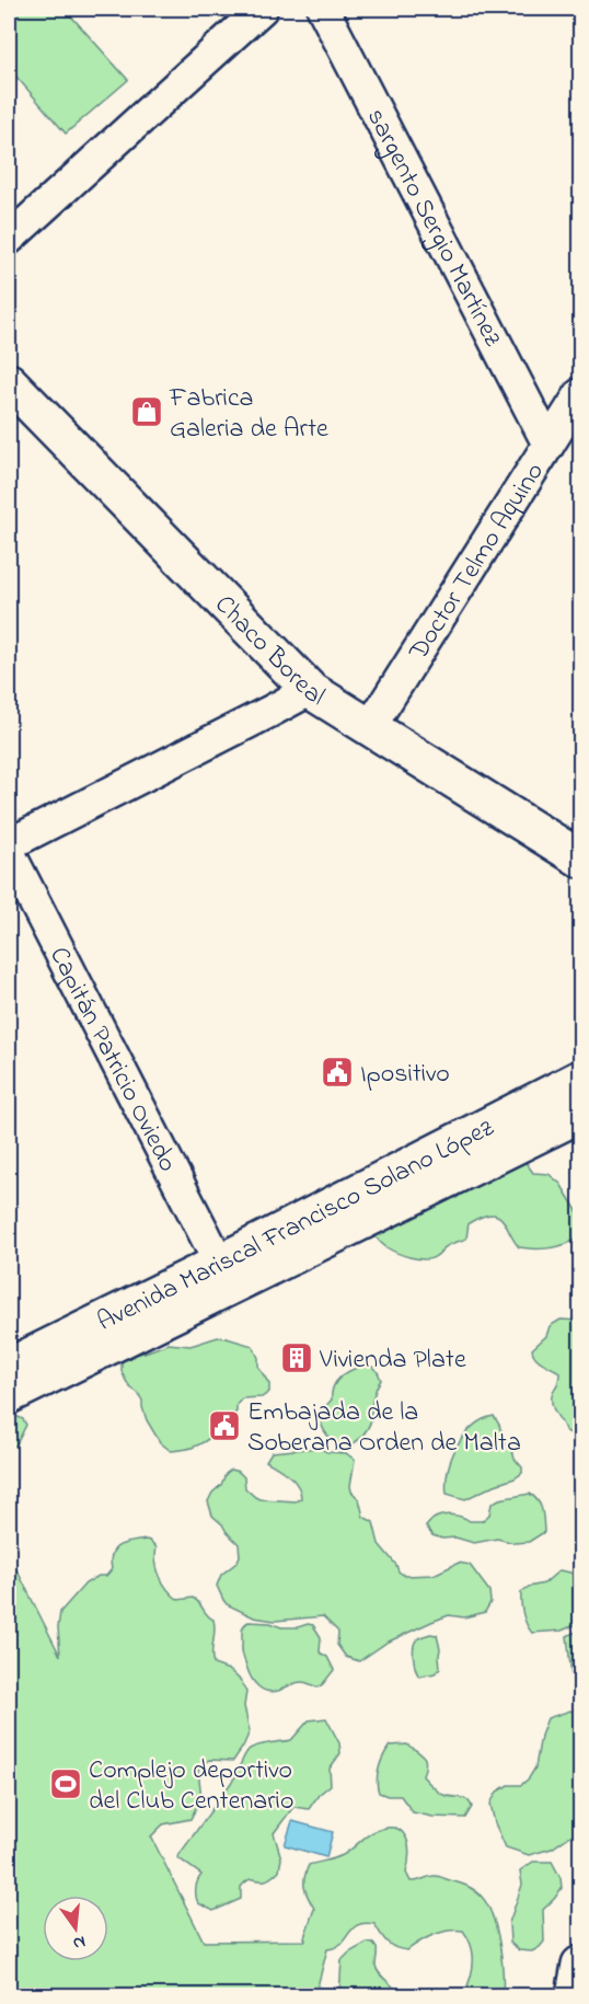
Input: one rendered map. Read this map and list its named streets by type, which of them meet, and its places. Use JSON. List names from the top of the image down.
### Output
{
  "streets": {
    "main road": ["Chaco Boreal", "Avenida Mariscal Francisco Solano López"],
    "street": ["sargento Sergio Martínez", "Doctor Telmo Aquino", "Capitán Patricio Oviedo"]
  },
  "crossings": [
    ["sargento Sergio Martínez", "Doctor Telmo Aquino"],
    ["Doctor Telmo Aquino", "Chaco Boreal"],
    ["Capitán Patricio Oviedo", "Avenida Mariscal Francisco Solano López"]
  ],
  "places": {
    "shop": ["Fabrica Galeria de Arte"],
    "public building": ["Ipositivo", "Embajada de la Soberana Orden de Malta"],
    "building": ["Vivienda Plate"],
    "sports": ["Complejo deportivo del Club Centenario"]
  },
  "north": "bottom"
}
